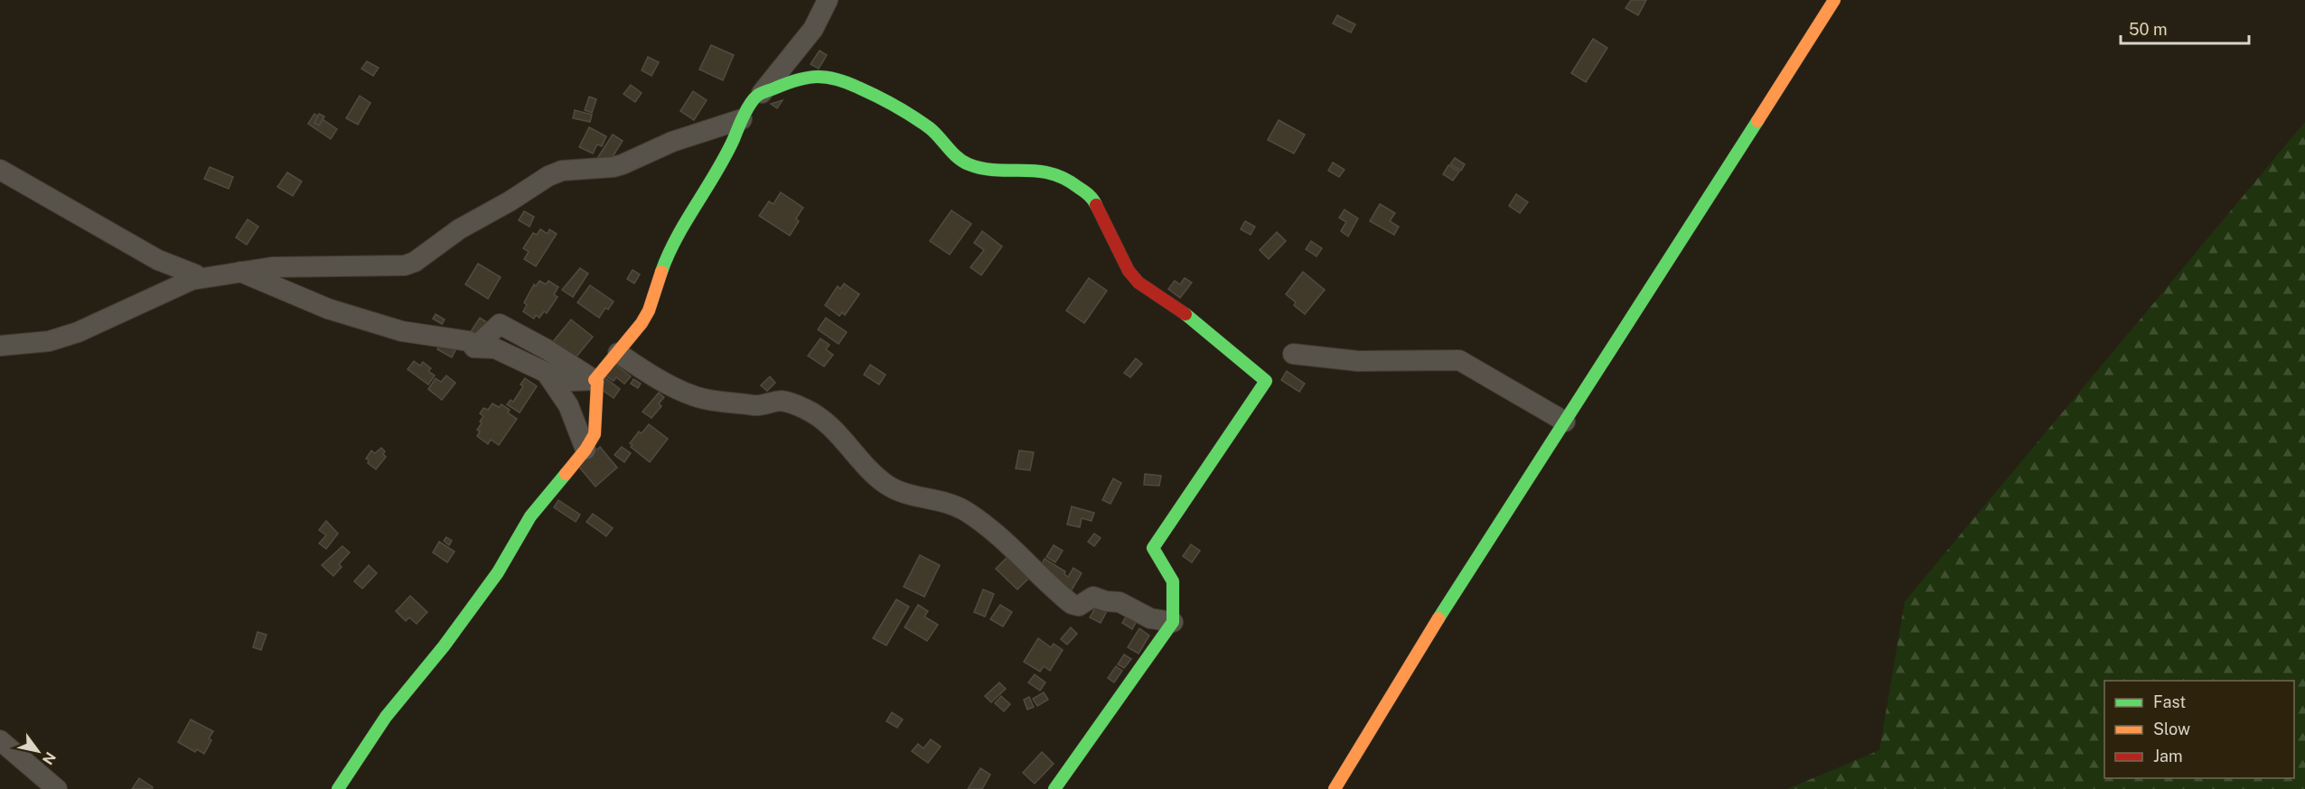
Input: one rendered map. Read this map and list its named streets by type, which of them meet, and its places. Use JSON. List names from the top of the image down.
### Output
{
  "legend": ["Fast", "Slow", "Jam"],
  "scale_bar": "50 m",
  "north": "bottom right"
}
